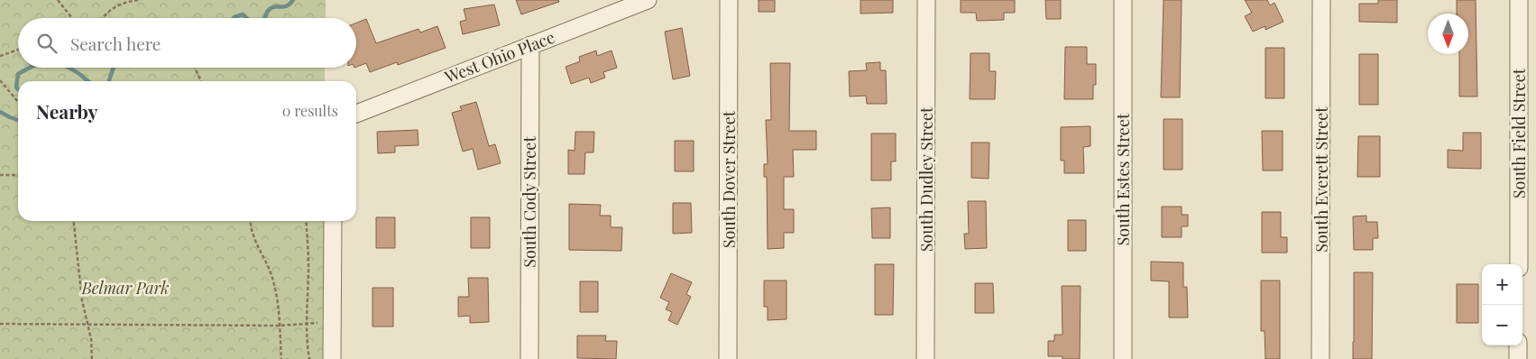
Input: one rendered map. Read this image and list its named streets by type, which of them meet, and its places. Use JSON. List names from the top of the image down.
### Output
{
  "streets": {
    "street": [
      "West Ohio Place",
      "South Field Street",
      "South Dover Street",
      "South Dudley Street",
      "South Estes Street",
      "South Everett Street",
      "South Cody Street"
    ]
  },
  "crossings": [
    ["West Ohio Place", "South Cody Street"]
  ],
  "parks": ["Belmar Park"],
  "north": "bottom",
  "page": {
    "search": "Search here",
    "heading": ["Nearby", "0 results"],
    "map_buttons": ["+", "−"]
  }
}
